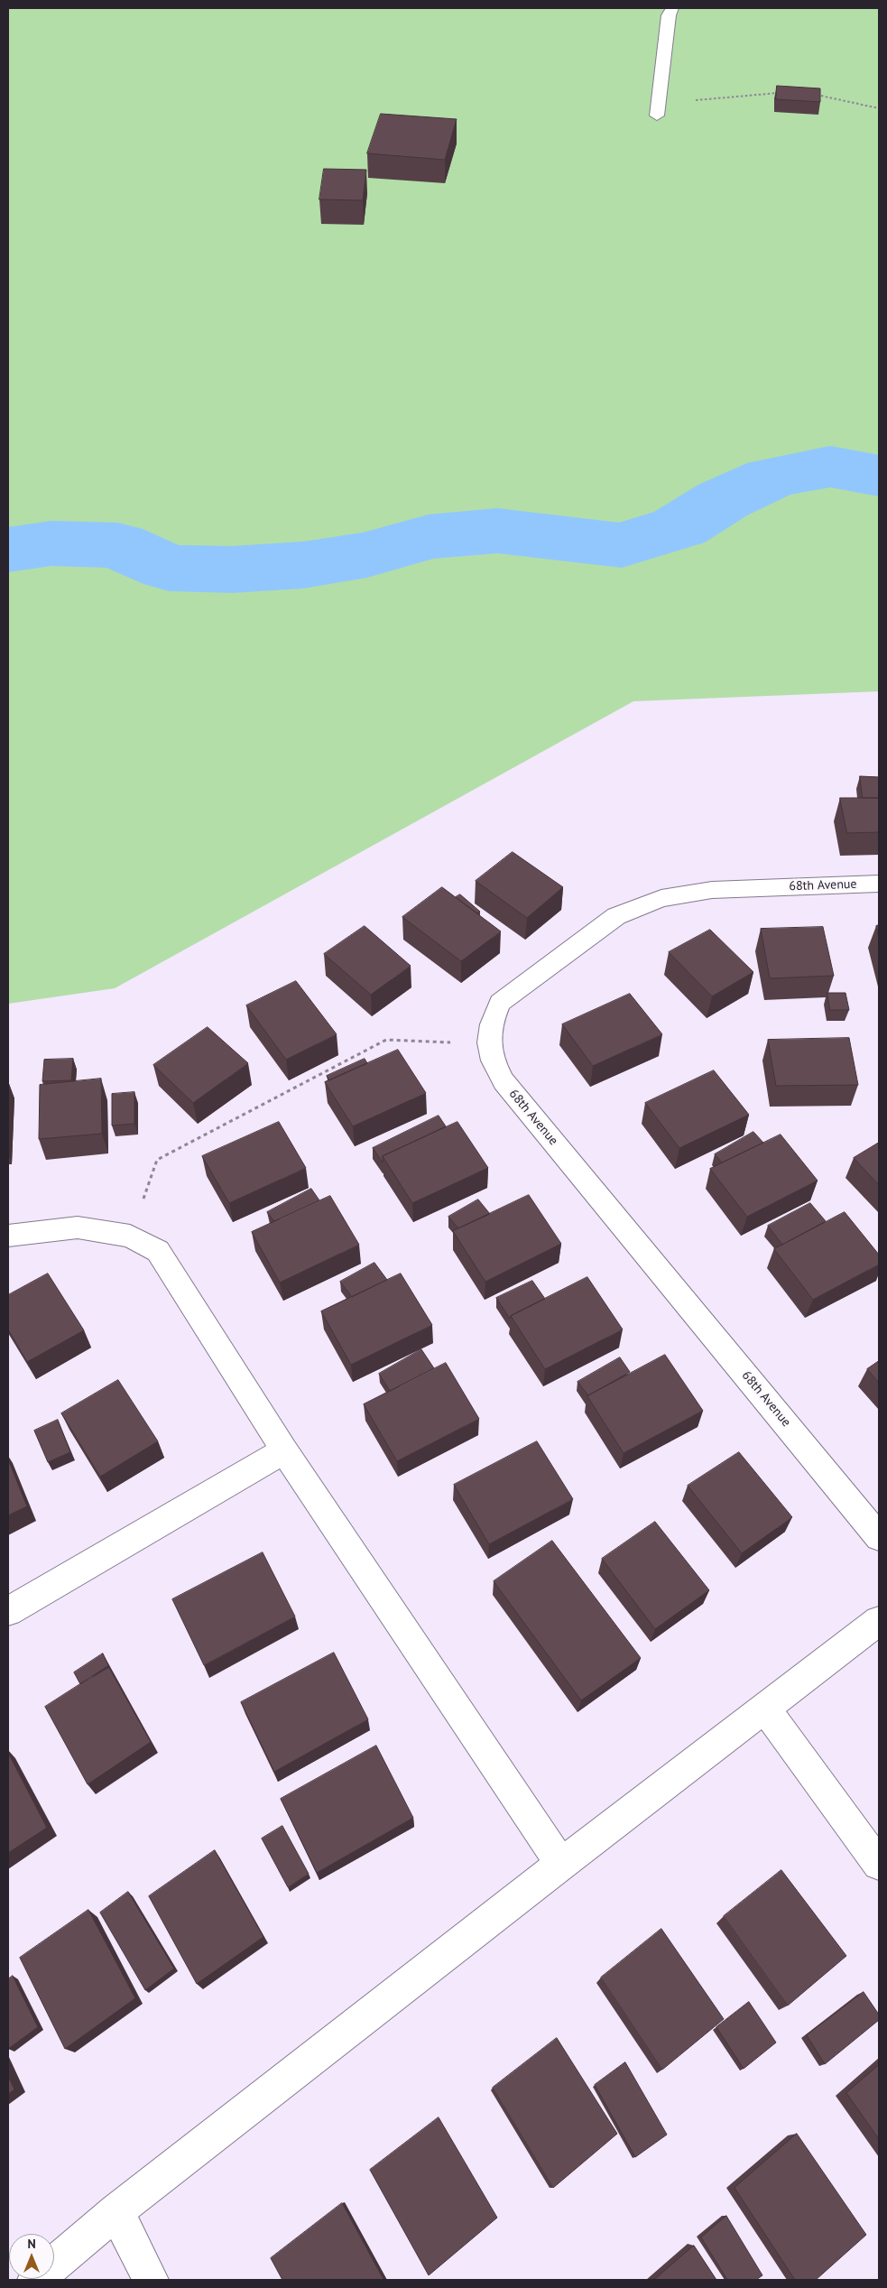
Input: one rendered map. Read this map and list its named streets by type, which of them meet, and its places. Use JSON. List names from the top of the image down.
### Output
{
  "streets": {
    "street": ["68th Avenue"]
  },
  "north": "top"
}
